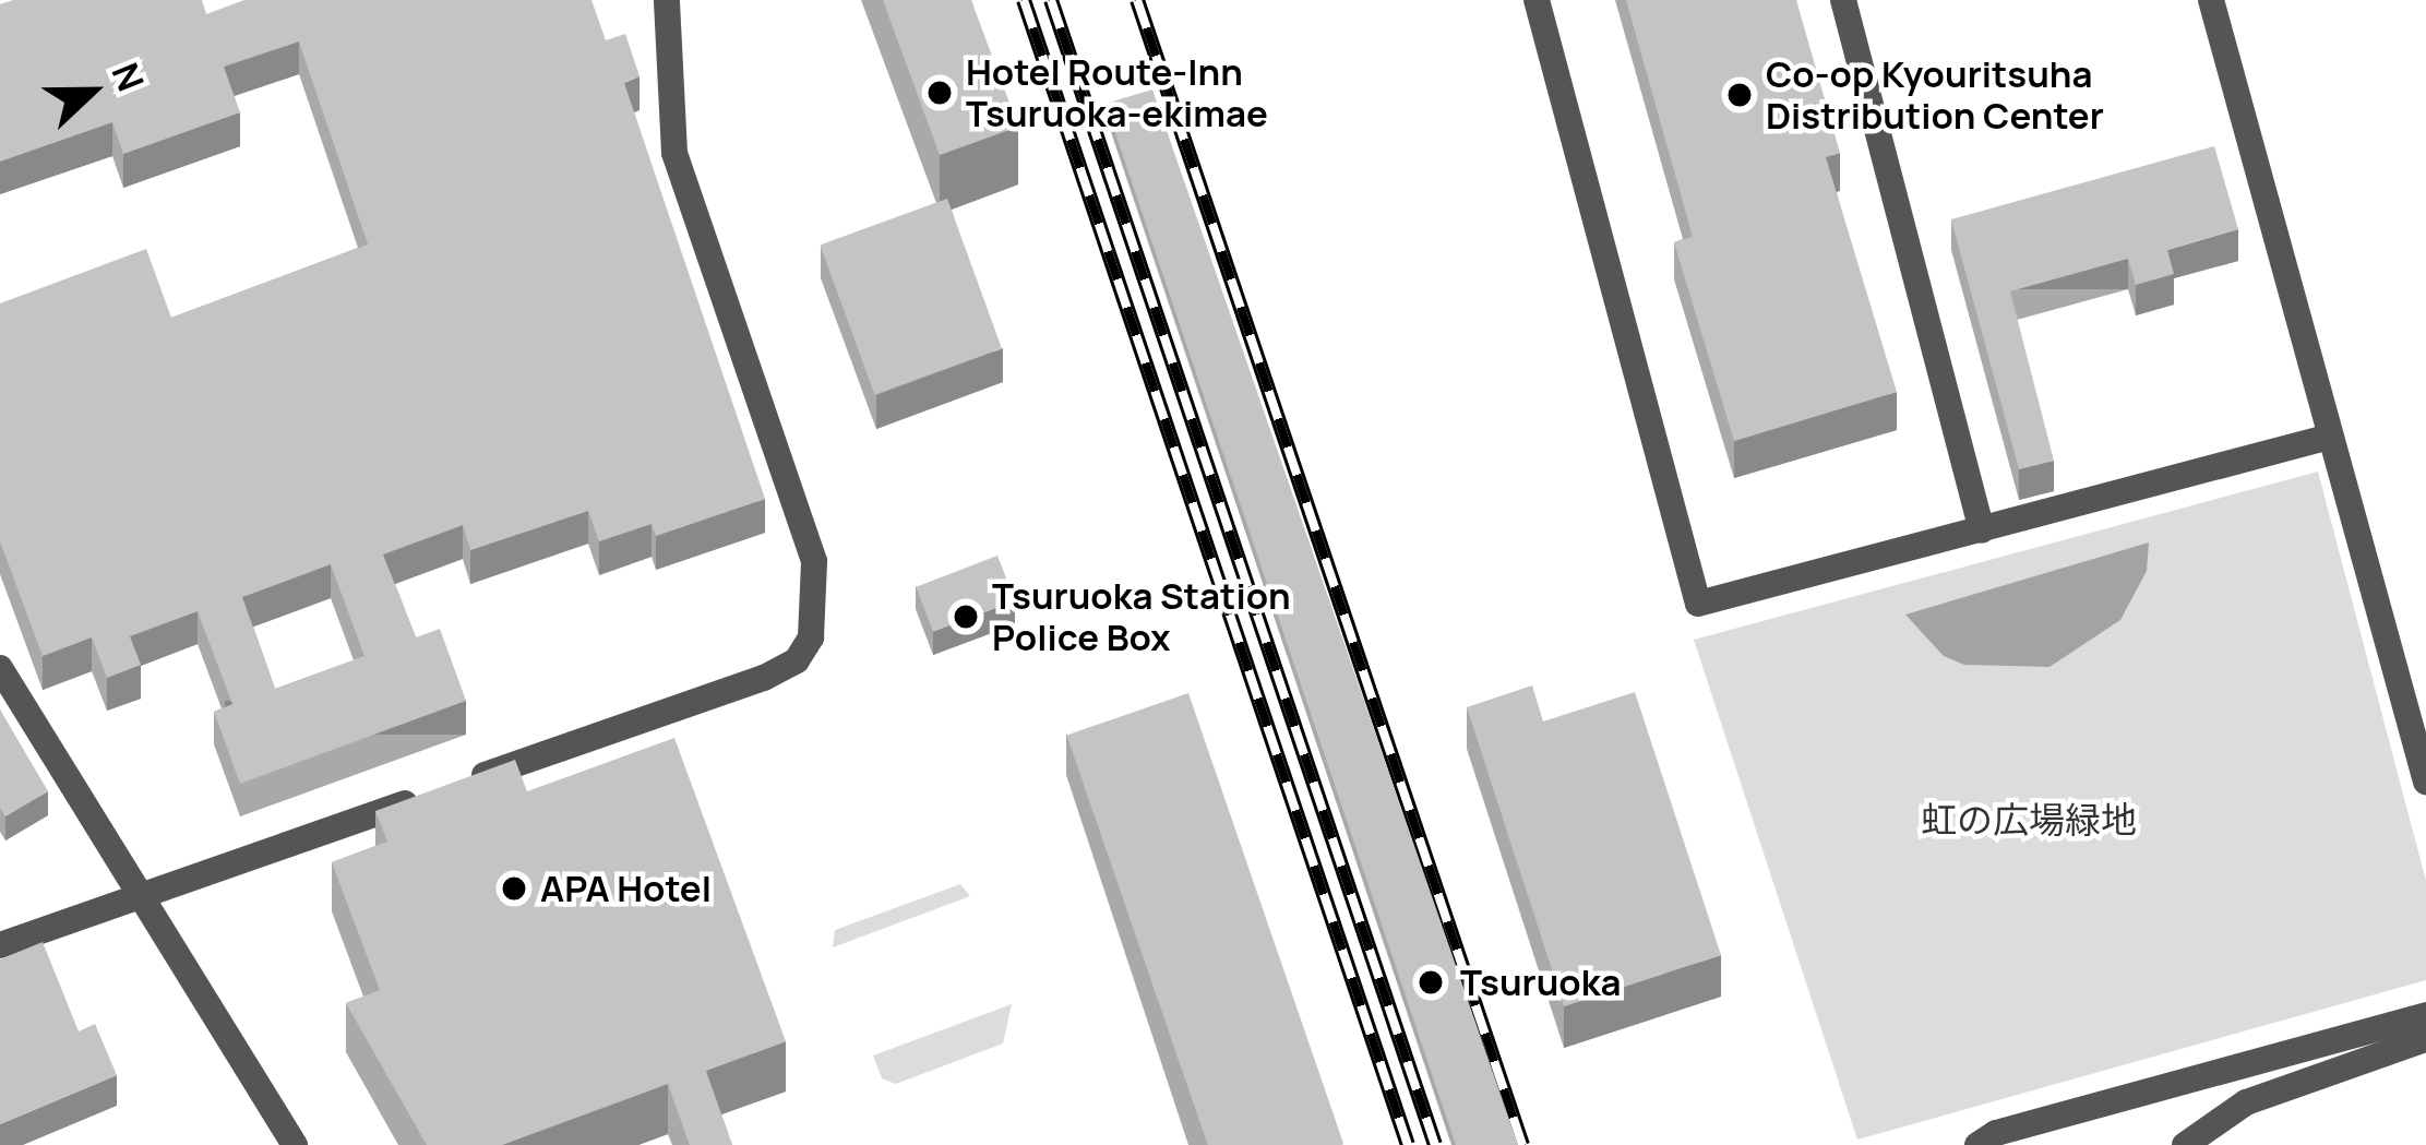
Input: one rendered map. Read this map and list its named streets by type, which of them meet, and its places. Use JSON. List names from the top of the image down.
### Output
{
  "parks": ["虹の広場緑地"],
  "places": [
    "Hotel Route-Inn Tsuruoka-ekimae",
    "Co-op Kyouritsuha Distribution Center",
    "Tsuruoka Station Police Box",
    "APA Hotel",
    "Tsuruoka"
  ],
  "north": "right"
}
